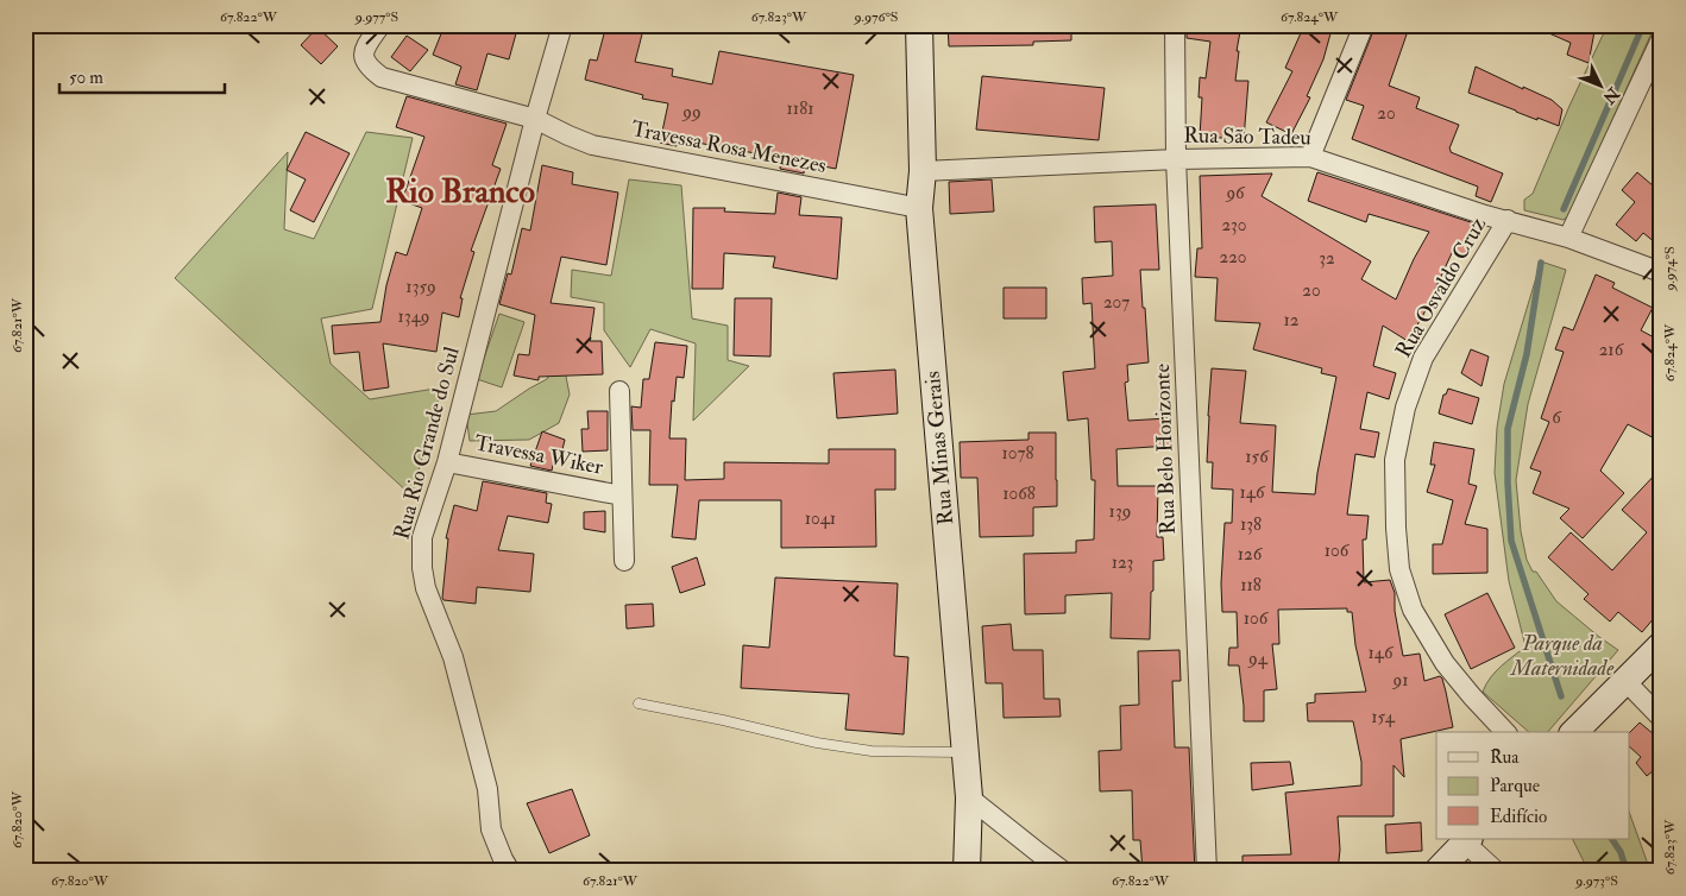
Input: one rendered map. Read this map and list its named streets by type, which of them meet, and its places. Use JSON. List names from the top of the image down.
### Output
{
  "streets": {
    "street": [
      "Rua São Tadeu",
      "Travessa Rosa Menezes",
      "Rua Osvaldo Cruz",
      "Rua Rio Grande do Sul",
      "Rua Minas Gerais",
      "Rua Belo Horizonte",
      "Travessa Wiker"
    ]
  },
  "crossings": [
    ["Rua São Tadeu", "Rua Osvaldo Cruz"],
    ["Rua São Tadeu", "Rua Minas Gerais"],
    ["Rua São Tadeu", "Rua Belo Horizonte"],
    ["Travessa Rosa Menezes", "Rua Rio Grande do Sul"],
    ["Travessa Rosa Menezes", "Rua Minas Gerais"],
    ["Rua Rio Grande do Sul", "Travessa Wiker"]
  ],
  "districts": ["Rio Branco"],
  "parks": ["Parque da Maternidade"],
  "house_numbers": [
    "1181",
    "99",
    "20",
    "96",
    "230",
    "220",
    "32",
    "1359",
    "20",
    "207",
    "1349",
    "12",
    "216",
    "6",
    "1078",
    "156",
    "146",
    "1068",
    "139",
    "1041",
    "138",
    "106",
    "126",
    "123",
    "118",
    "106",
    "146",
    "94",
    "91",
    "154"
  ],
  "legend": ["Rua", "Parque", "Edifício"],
  "scale_bar": "50 m",
  "north": "bottom right",
  "coordinates": [
    "67.822°W",
    "9.977°S",
    "67.823°W",
    "9.976°S",
    "67.824°W",
    "9.974°S",
    "67.821°W",
    "67.820°W",
    "9.973°S"
  ]
}
